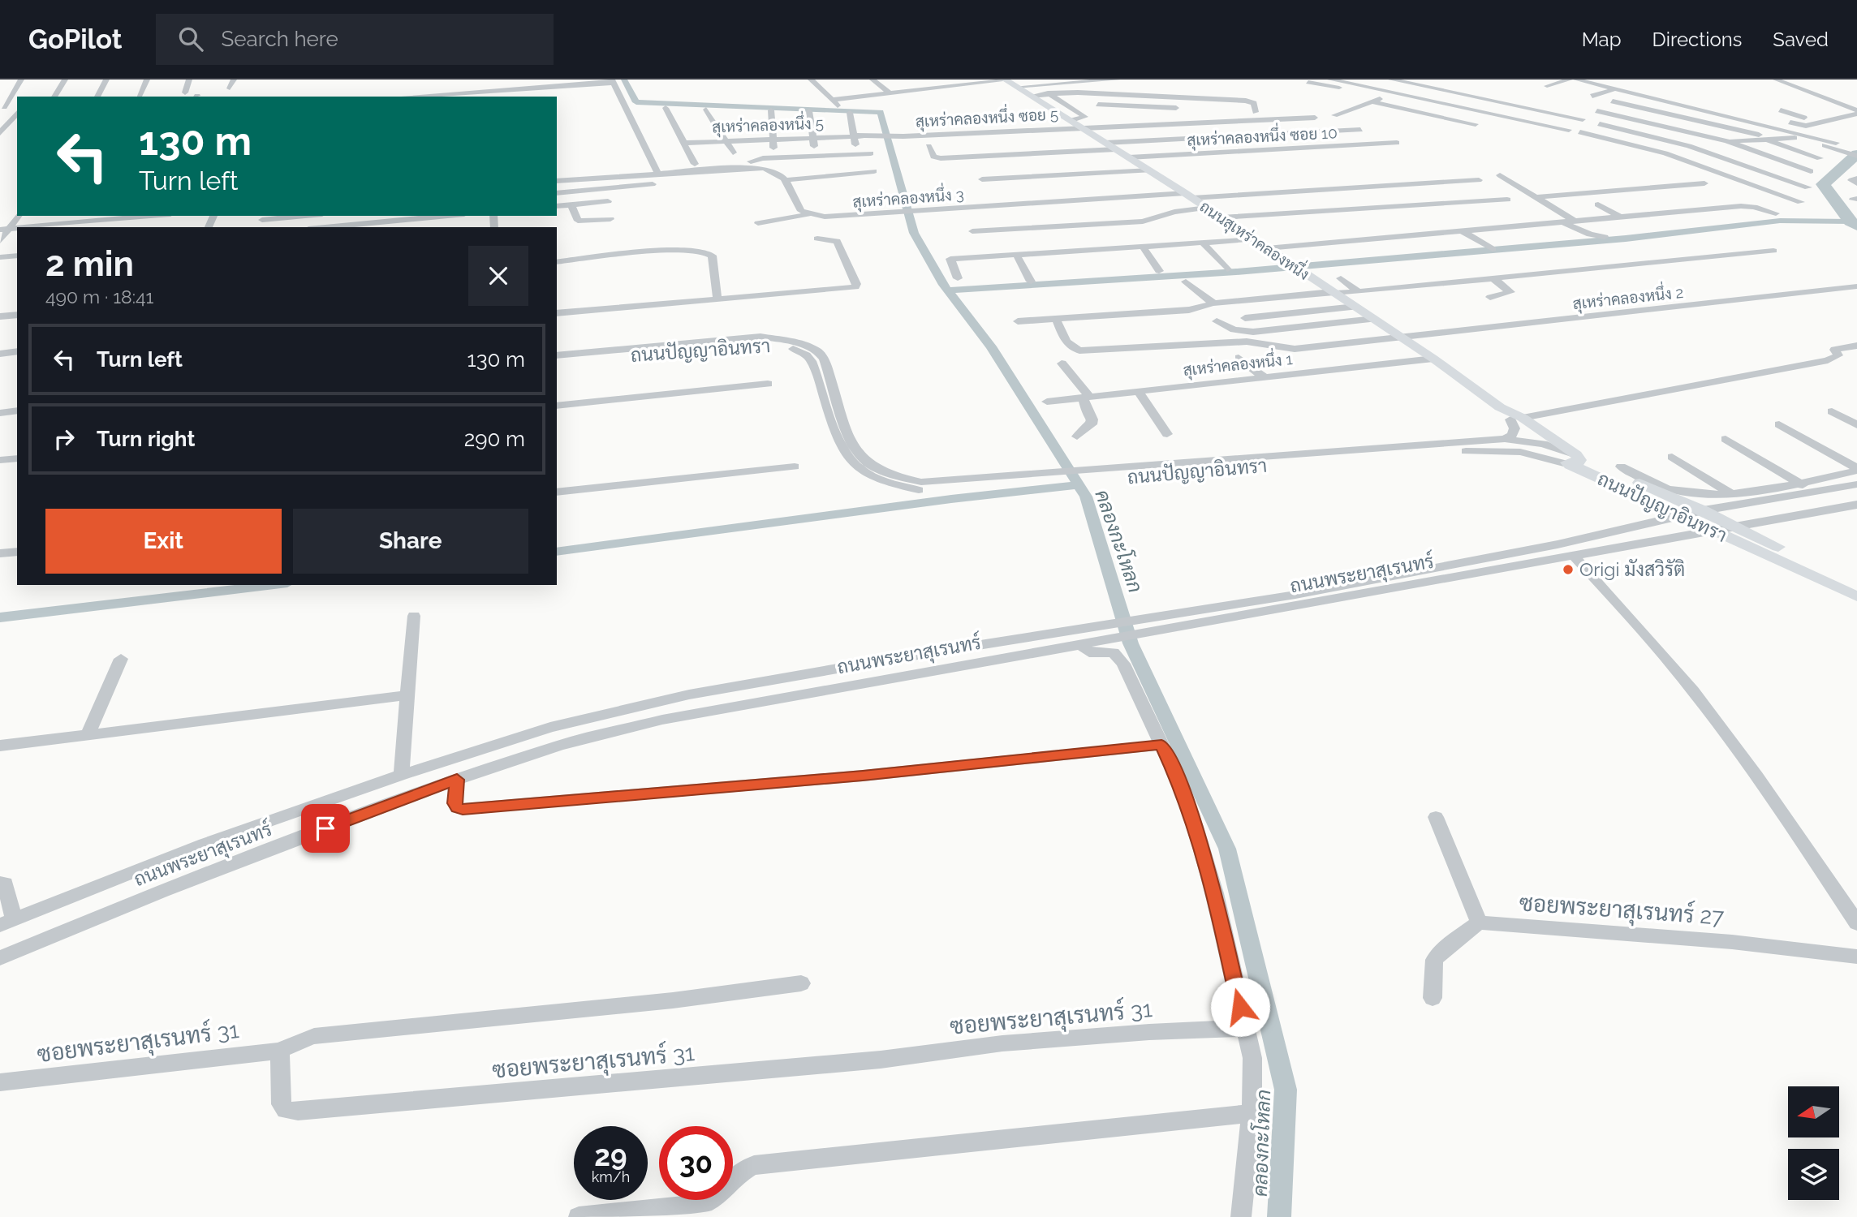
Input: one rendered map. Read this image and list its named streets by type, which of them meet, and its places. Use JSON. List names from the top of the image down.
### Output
{
  "streets": {
    "main road": ["ถนนสุเหร่าคลองหนึ่ง", "ถนนปัญญาอินทรา"],
    "street": [
      "สุเหร่าคลองหนึ่ง ซอย 5",
      "สุเหร่าคลองหนึ่ง 5",
      "สุเหร่าคลองหนึ่ง ซอย 10",
      "สุเหร่าคลองหนึ่ง 3",
      "สุเหร่าคลองหนึ่ง 2",
      "สุเหร่าคลองหนึ่ง 1",
      "ถนนพระยาสุเรนทร์",
      "ซอยพระยาสุเรนทร์ 27",
      "ซอยพระยาสุเรนทร์ 31"
    ]
  },
  "crossings": [
    ["สุเหร่าคลองหนึ่ง ซอย 5", "สุเหร่าคลองหนึ่ง 5"],
    ["สุเหร่าคลองหนึ่ง ซอย 5", "ถนนสุเหร่าคลองหนึ่ง"],
    ["สุเหร่าคลองหนึ่ง ซอย 10", "ถนนสุเหร่าคลองหนึ่ง"],
    ["สุเหร่าคลองหนึ่ง 3", "ถนนสุเหร่าคลองหนึ่ง"],
    ["ถนนสุเหร่าคลองหนึ่ง", "สุเหร่าคลองหนึ่ง 2"],
    ["ถนนสุเหร่าคลองหนึ่ง", "ถนนปัญญาอินทรา"],
    ["ถนนสุเหร่าคลองหนึ่ง", "สุเหร่าคลองหนึ่ง 1"],
    ["ถนนปัญญาอินทรา", "ถนนพระยาสุเรนทร์"]
  ],
  "water": ["คลองกะโหลก"],
  "places": ["Origi มังสวิรัติ"],
  "north": "left",
  "page": {
    "header": "GoPilot",
    "search": "Search here",
    "nav": ["Map", "Directions", "Saved"],
    "turn": ["130 m", "Turn left"],
    "heading": ["2 min", "490 m · 18:41"],
    "list": [
      {
        "name": "Turn left",
        "value": "130 m"
      },
      {
        "name": "Turn right",
        "value": "290 m"
      }
    ],
    "buttons": ["Exit", "Share"],
    "speed": "29 km/h",
    "limit": "30"
  }
}
